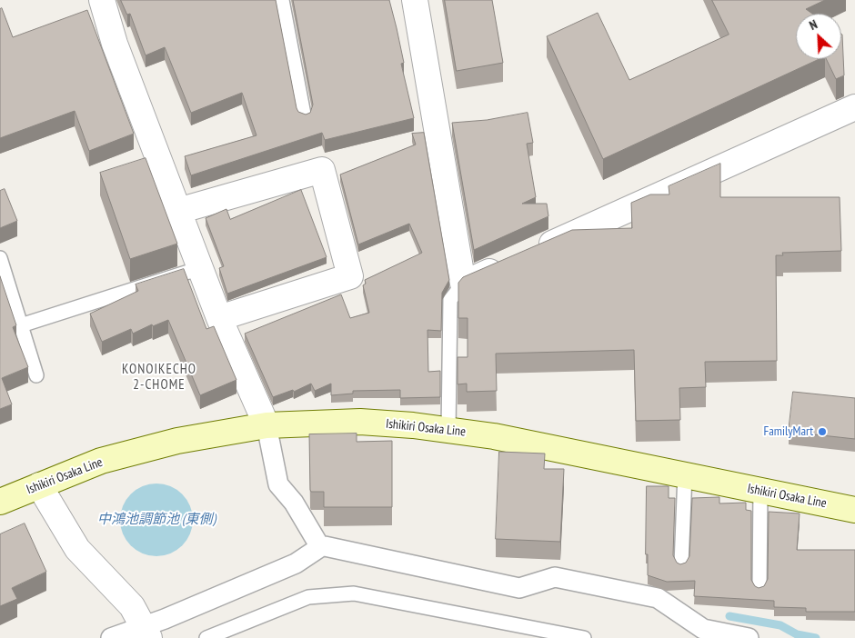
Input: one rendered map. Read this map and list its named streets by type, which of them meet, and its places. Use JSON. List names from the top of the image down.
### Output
{
  "streets": {
    "main road": ["Ishikiri Osaka Line"]
  },
  "districts": ["KONOIKECHO 2-CHOME"],
  "water": ["中鴻池調節池 (東側)"],
  "places": ["FamilyMart"],
  "north": "top left"
}
